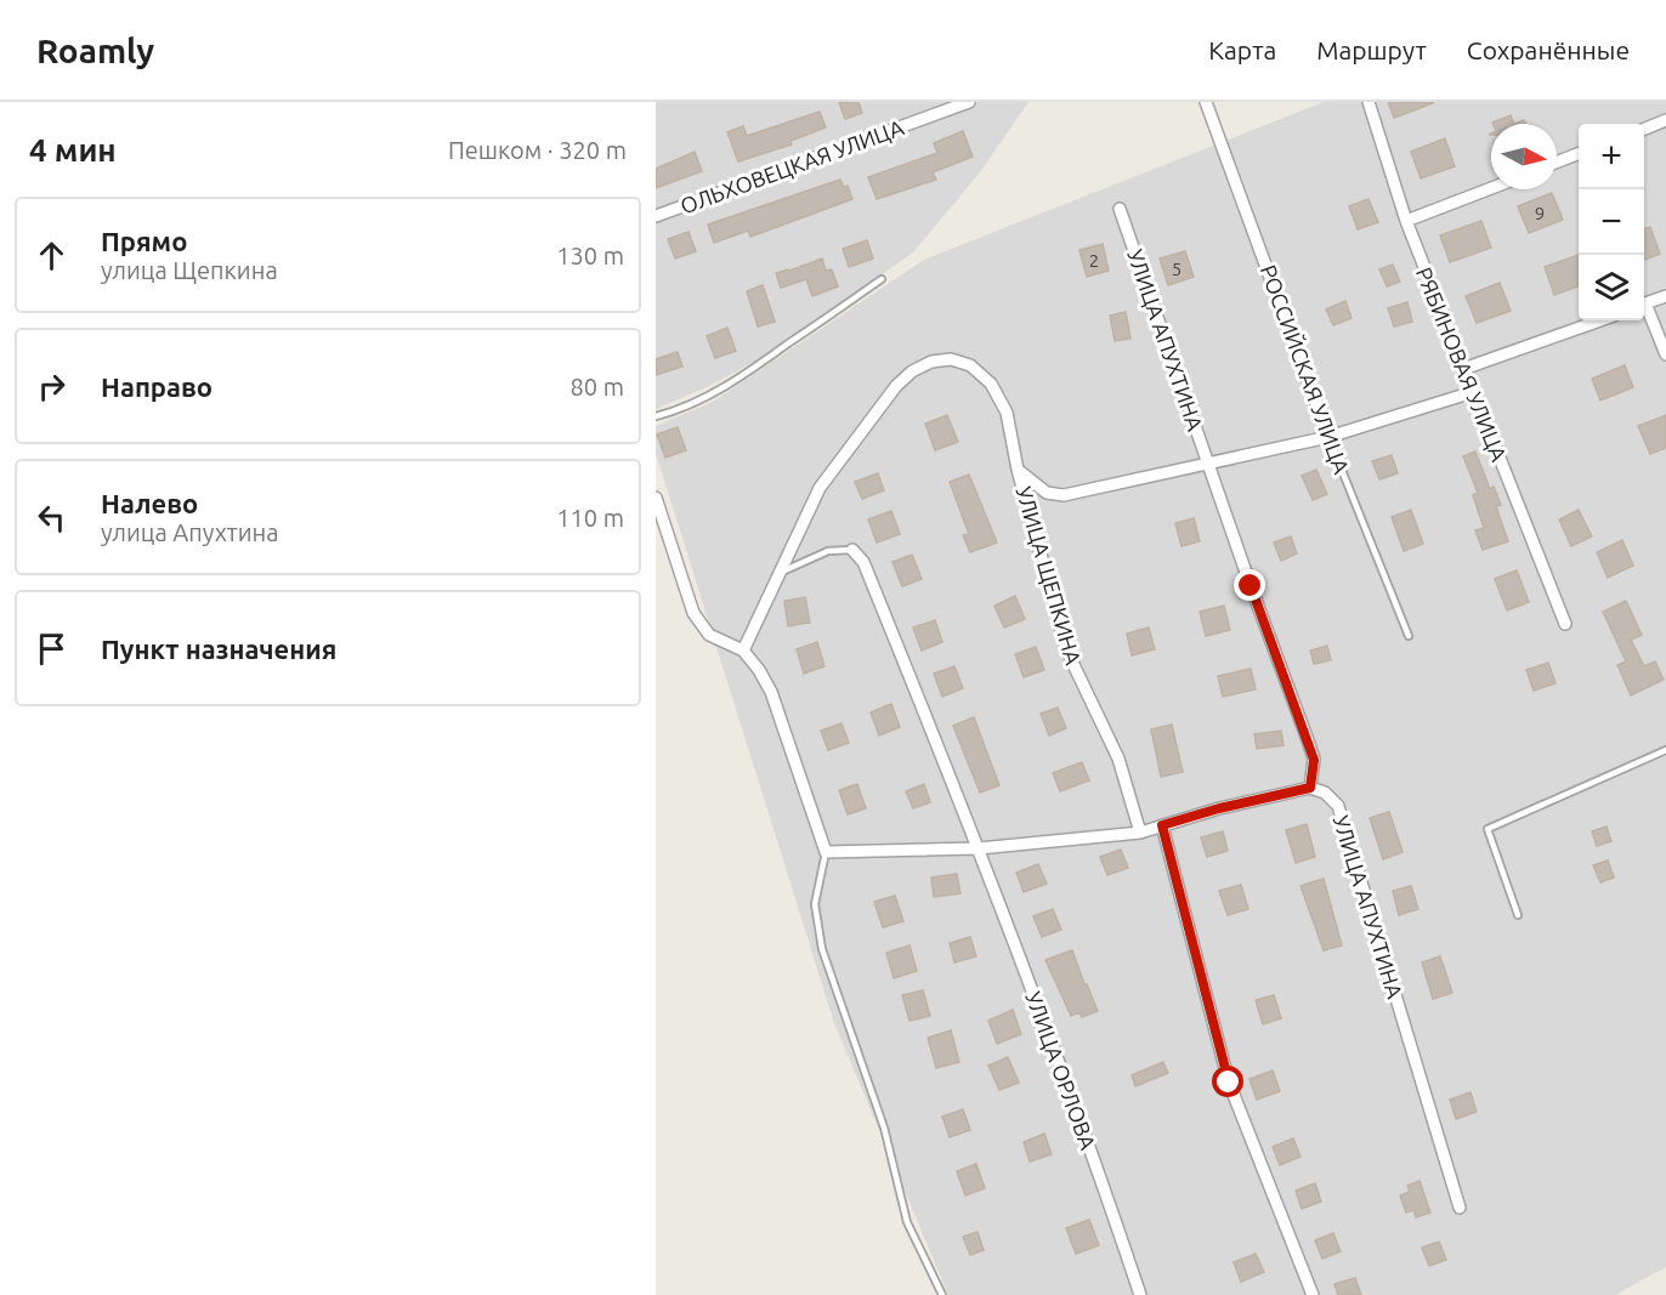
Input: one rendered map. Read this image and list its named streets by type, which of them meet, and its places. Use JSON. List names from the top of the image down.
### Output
{
  "streets": {
    "street": [
      "ОЛЬХОВЕЦКАЯ УЛИЦА",
      "УЛИЦА АПУХТИНА",
      "РЯБИНОВАЯ УЛИЦА",
      "РОССИЙСКАЯ УЛИЦА",
      "УЛИЦА ЩЕПКИНА",
      "УЛИЦА ОРЛОВА"
    ]
  },
  "house_numbers": ["9", "2", "5"],
  "north": "right",
  "page": {
    "header": "Roamly",
    "nav": ["Карта", "Маршрут", "Сохранённые"],
    "heading": ["4 мин", "Пешком · 320 m"],
    "map_buttons": ["+", "−"],
    "list": [
      ["Прямо", "улица Щепкина", "130 m"],
      ["Направо", "80 m"],
      ["Налево", "улица Апухтина", "110 m"],
      "Пункт назначения"
    ]
  }
}
